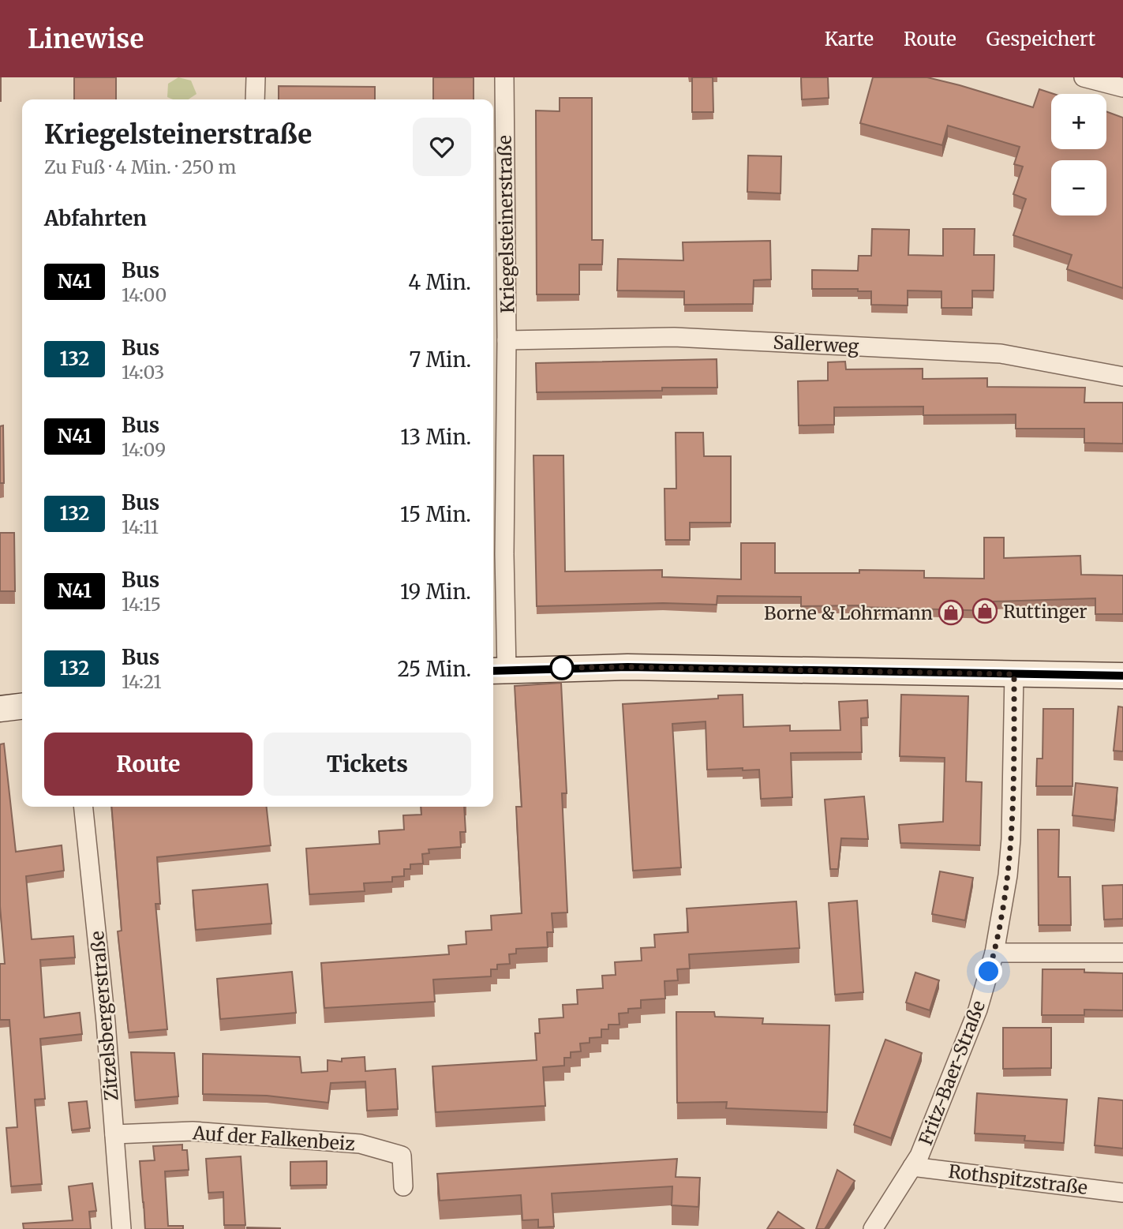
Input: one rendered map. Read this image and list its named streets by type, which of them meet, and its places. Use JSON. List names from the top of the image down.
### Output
{
  "streets": {
    "street": [
      "Kriegelsteinerstraße",
      "Sallerweg",
      "Zitzelsbergerstraße",
      "Fritz-Baer-Straße",
      "Auf der Falkenbeiz",
      "Rothspitzstraße"
    ]
  },
  "crossings": [
    ["Kriegelsteinerstraße", "Sallerweg"],
    ["Zitzelsbergerstraße", "Auf der Falkenbeiz"],
    ["Fritz-Baer-Straße", "Rothspitzstraße"]
  ],
  "places": {
    "shop": ["Ruttinger", "Borne & Lohrmann"]
  },
  "lines": ["bus line N41"],
  "page": {
    "header": "Linewise",
    "nav": ["Karte", "Route", "Gespeichert"],
    "map_buttons": ["+", "−"],
    "heading": [
      ["Kriegelsteinerstraße", "Zu Fuß · 4 Min. · 250 m"],
      "Abfahrten"
    ],
    "list": [
      {
        "mark": "N41",
        "name": "Bus",
        "note": "14:00",
        "value": "4 Min."
      },
      {
        "mark": "132",
        "name": "Bus",
        "note": "14:03",
        "value": "7 Min."
      },
      {
        "mark": "N41",
        "name": "Bus",
        "note": "14:09",
        "value": "13 Min."
      },
      {
        "mark": "132",
        "name": "Bus",
        "note": "14:11",
        "value": "15 Min."
      },
      {
        "mark": "N41",
        "name": "Bus",
        "note": "14:15",
        "value": "19 Min."
      },
      {
        "mark": "132",
        "name": "Bus",
        "note": "14:21",
        "value": "25 Min."
      }
    ],
    "buttons": ["Route", "Tickets"]
  }
}
